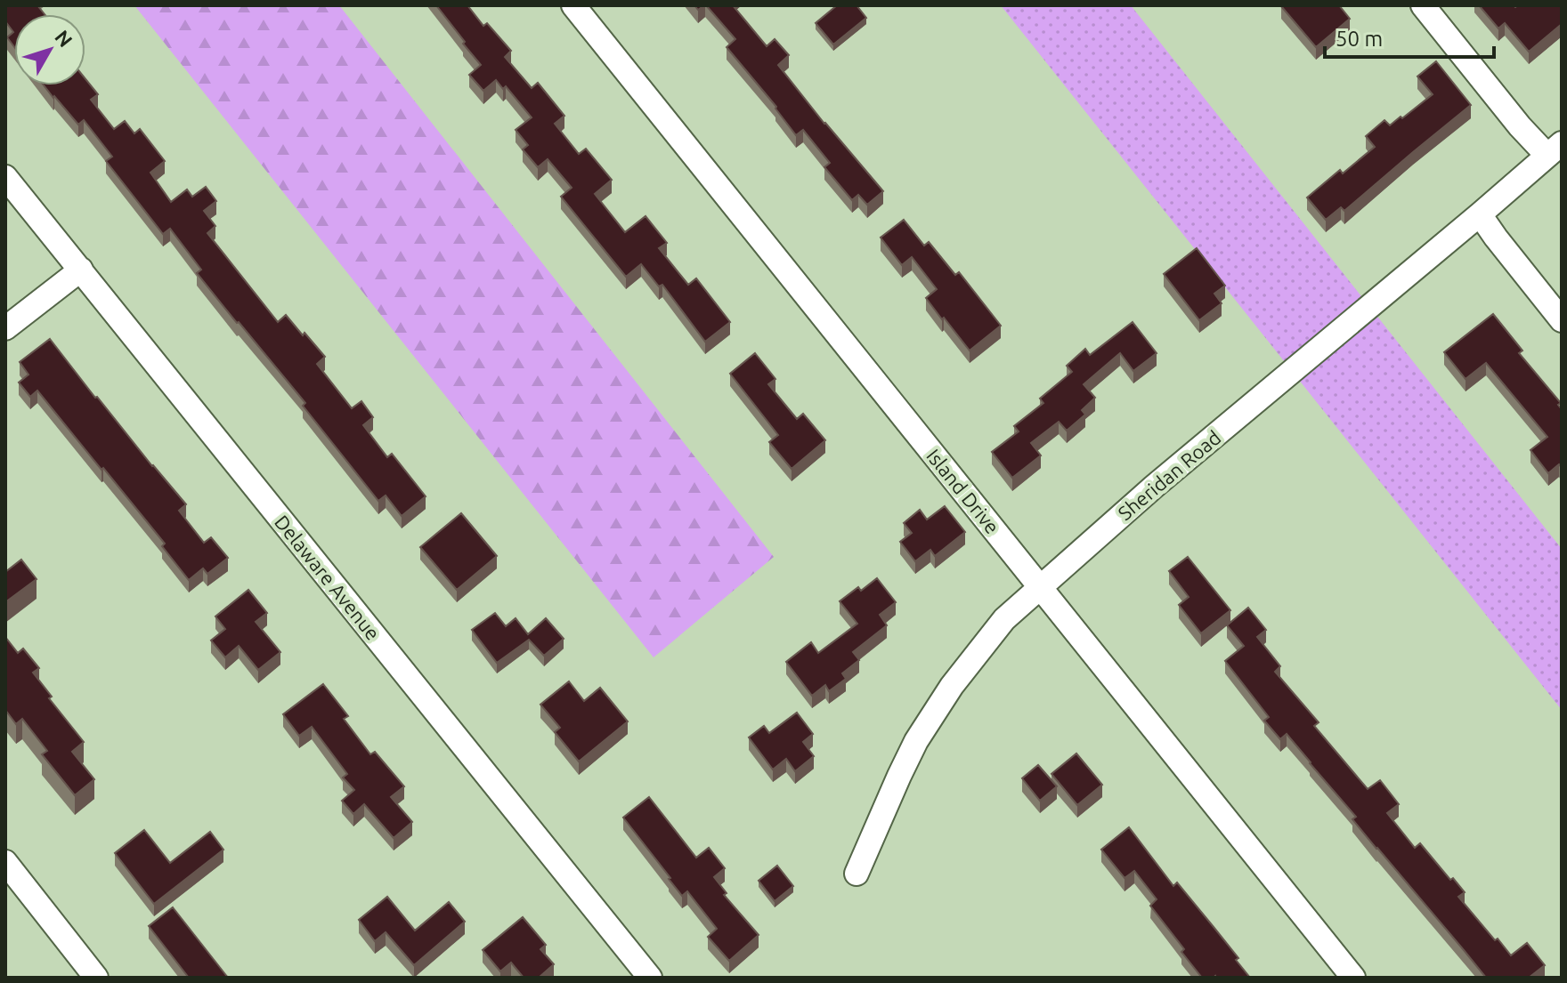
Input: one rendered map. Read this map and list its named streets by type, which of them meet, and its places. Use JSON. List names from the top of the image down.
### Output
{
  "streets": {
    "street": ["Sheridan Road", "Island Drive", "Delaware Avenue"]
  },
  "crossings": [
    ["Sheridan Road", "Island Drive"]
  ],
  "scale_bar": "50 m",
  "north": "top right"
}
